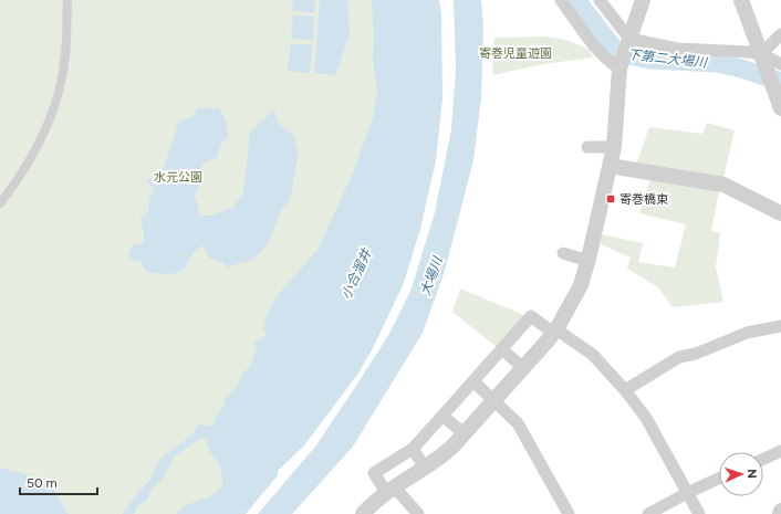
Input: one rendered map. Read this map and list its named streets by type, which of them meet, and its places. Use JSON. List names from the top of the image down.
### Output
{
  "water": ["下第二大場川", "小合溜井", "大場川"],
  "parks": ["寄巻児童遊園", "水元公園"],
  "places": {
    "transit": ["寄巻橋東"]
  },
  "scale_bar": "50 m",
  "north": "right"
}
